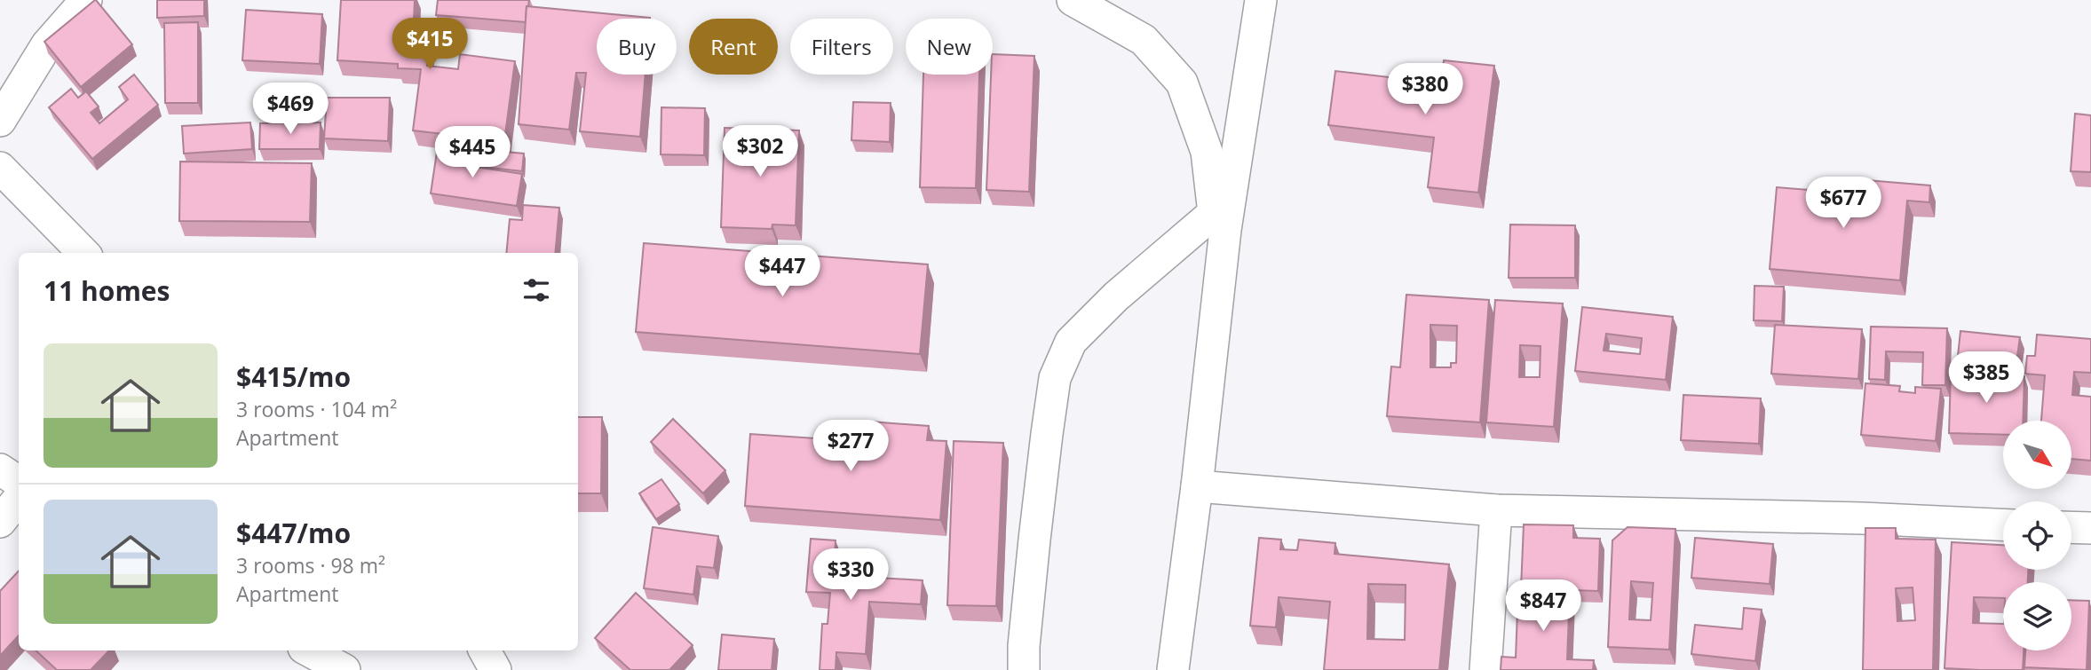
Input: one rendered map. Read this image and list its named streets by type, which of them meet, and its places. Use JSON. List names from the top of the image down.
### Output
{
  "north": "bottom right",
  "page": {
    "price": [
      "$415",
      "$380",
      "$469",
      "$302",
      "$445",
      "$677",
      "$447",
      "$385",
      "$277",
      "$330",
      "$847"
    ],
    "chip": [
      "Buy",
      "Rent",
      "Filters",
      "New"
    ],
    "heading": "11 homes",
    "list": [
      {
        "name": "$415/mo",
        "note": "3 rooms · 104 m² · Apartment"
      },
      {
        "name": "$447/mo",
        "note": "3 rooms · 98 m² · Apartment"
      }
    ]
  }
}
